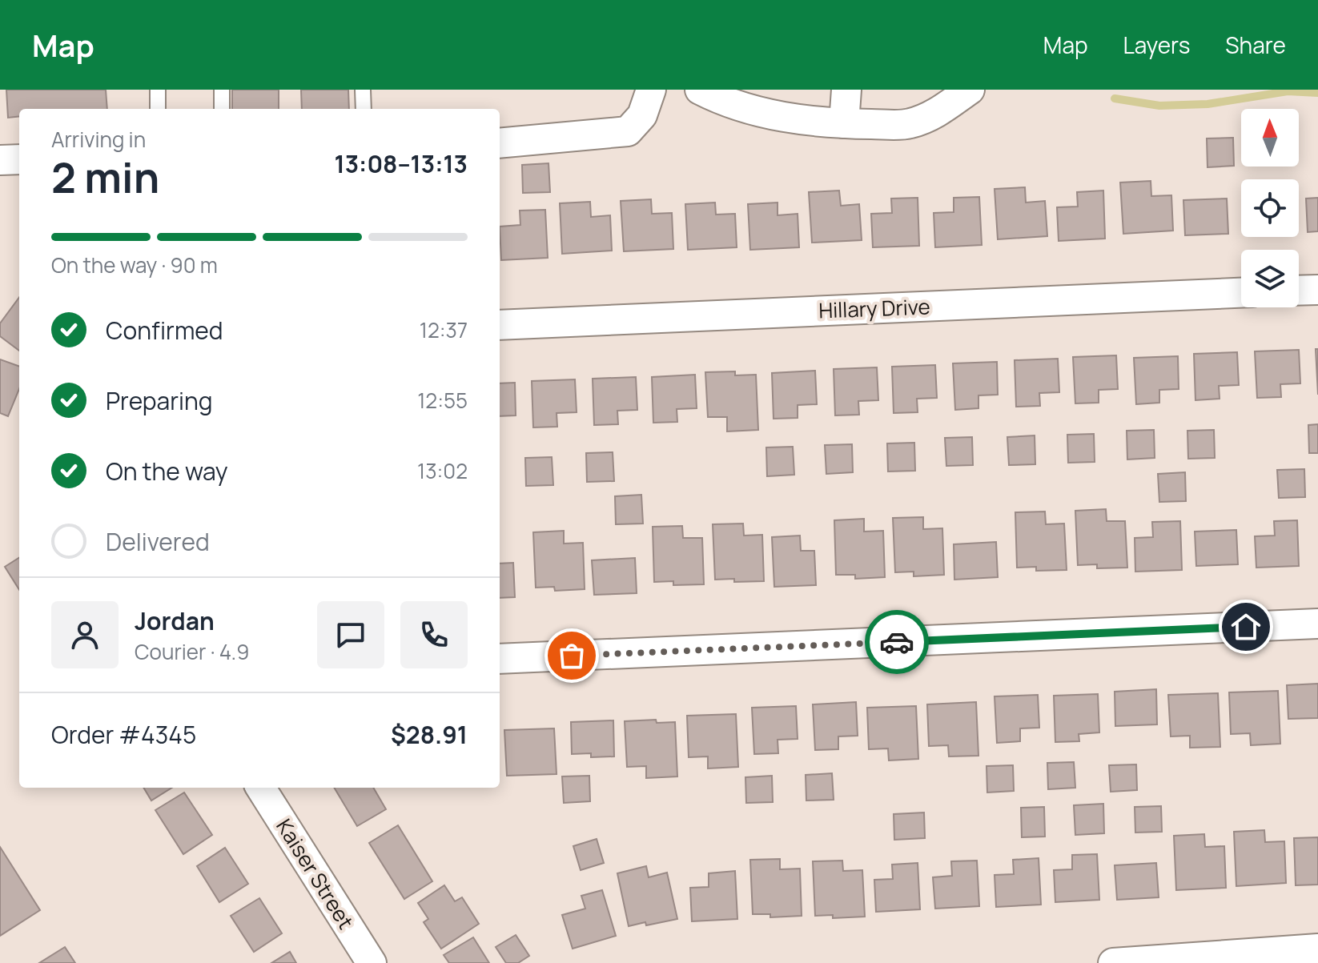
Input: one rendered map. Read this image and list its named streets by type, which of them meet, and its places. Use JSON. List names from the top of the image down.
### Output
{
  "streets": {
    "street": ["Hillary Drive", "Kaiser Street"]
  },
  "north": "top",
  "page": {
    "header": "Map",
    "nav": ["Map", "Layers", "Share"],
    "heading": ["2 min", "Arriving in", "13:08–13:13"],
    "panel": [
      "Jordan",
      "Courier · 4.9",
      "Order #4345",
      "$28.91"
    ],
    "bar": "On the way · 90 m",
    "list": [
      ["Confirmed", "12:37"],
      ["Preparing", "12:55"],
      ["On the way", "13:02"],
      "Delivered"
    ]
  }
}
